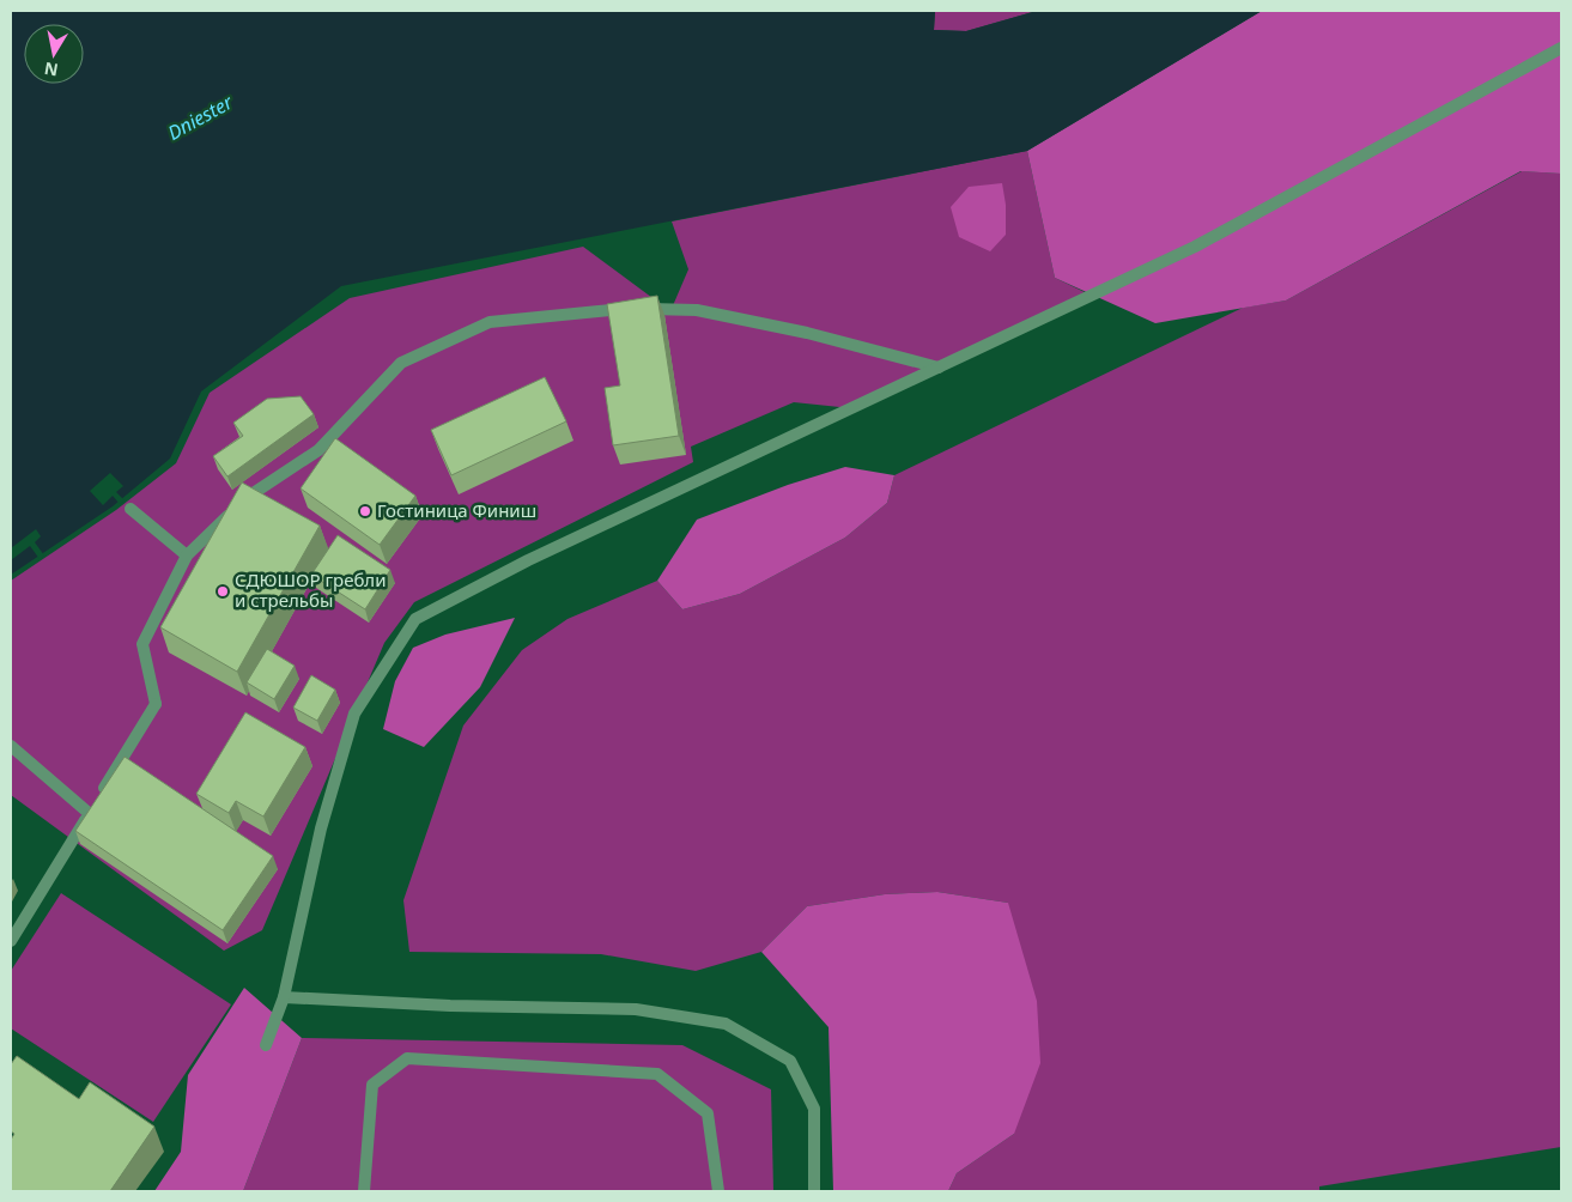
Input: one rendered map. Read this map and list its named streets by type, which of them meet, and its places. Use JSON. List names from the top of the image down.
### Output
{
  "water": ["Dniester"],
  "places": ["Гостиница Финиш", "СДЮШОР гребли и стрельбы"],
  "north": "bottom"
}
